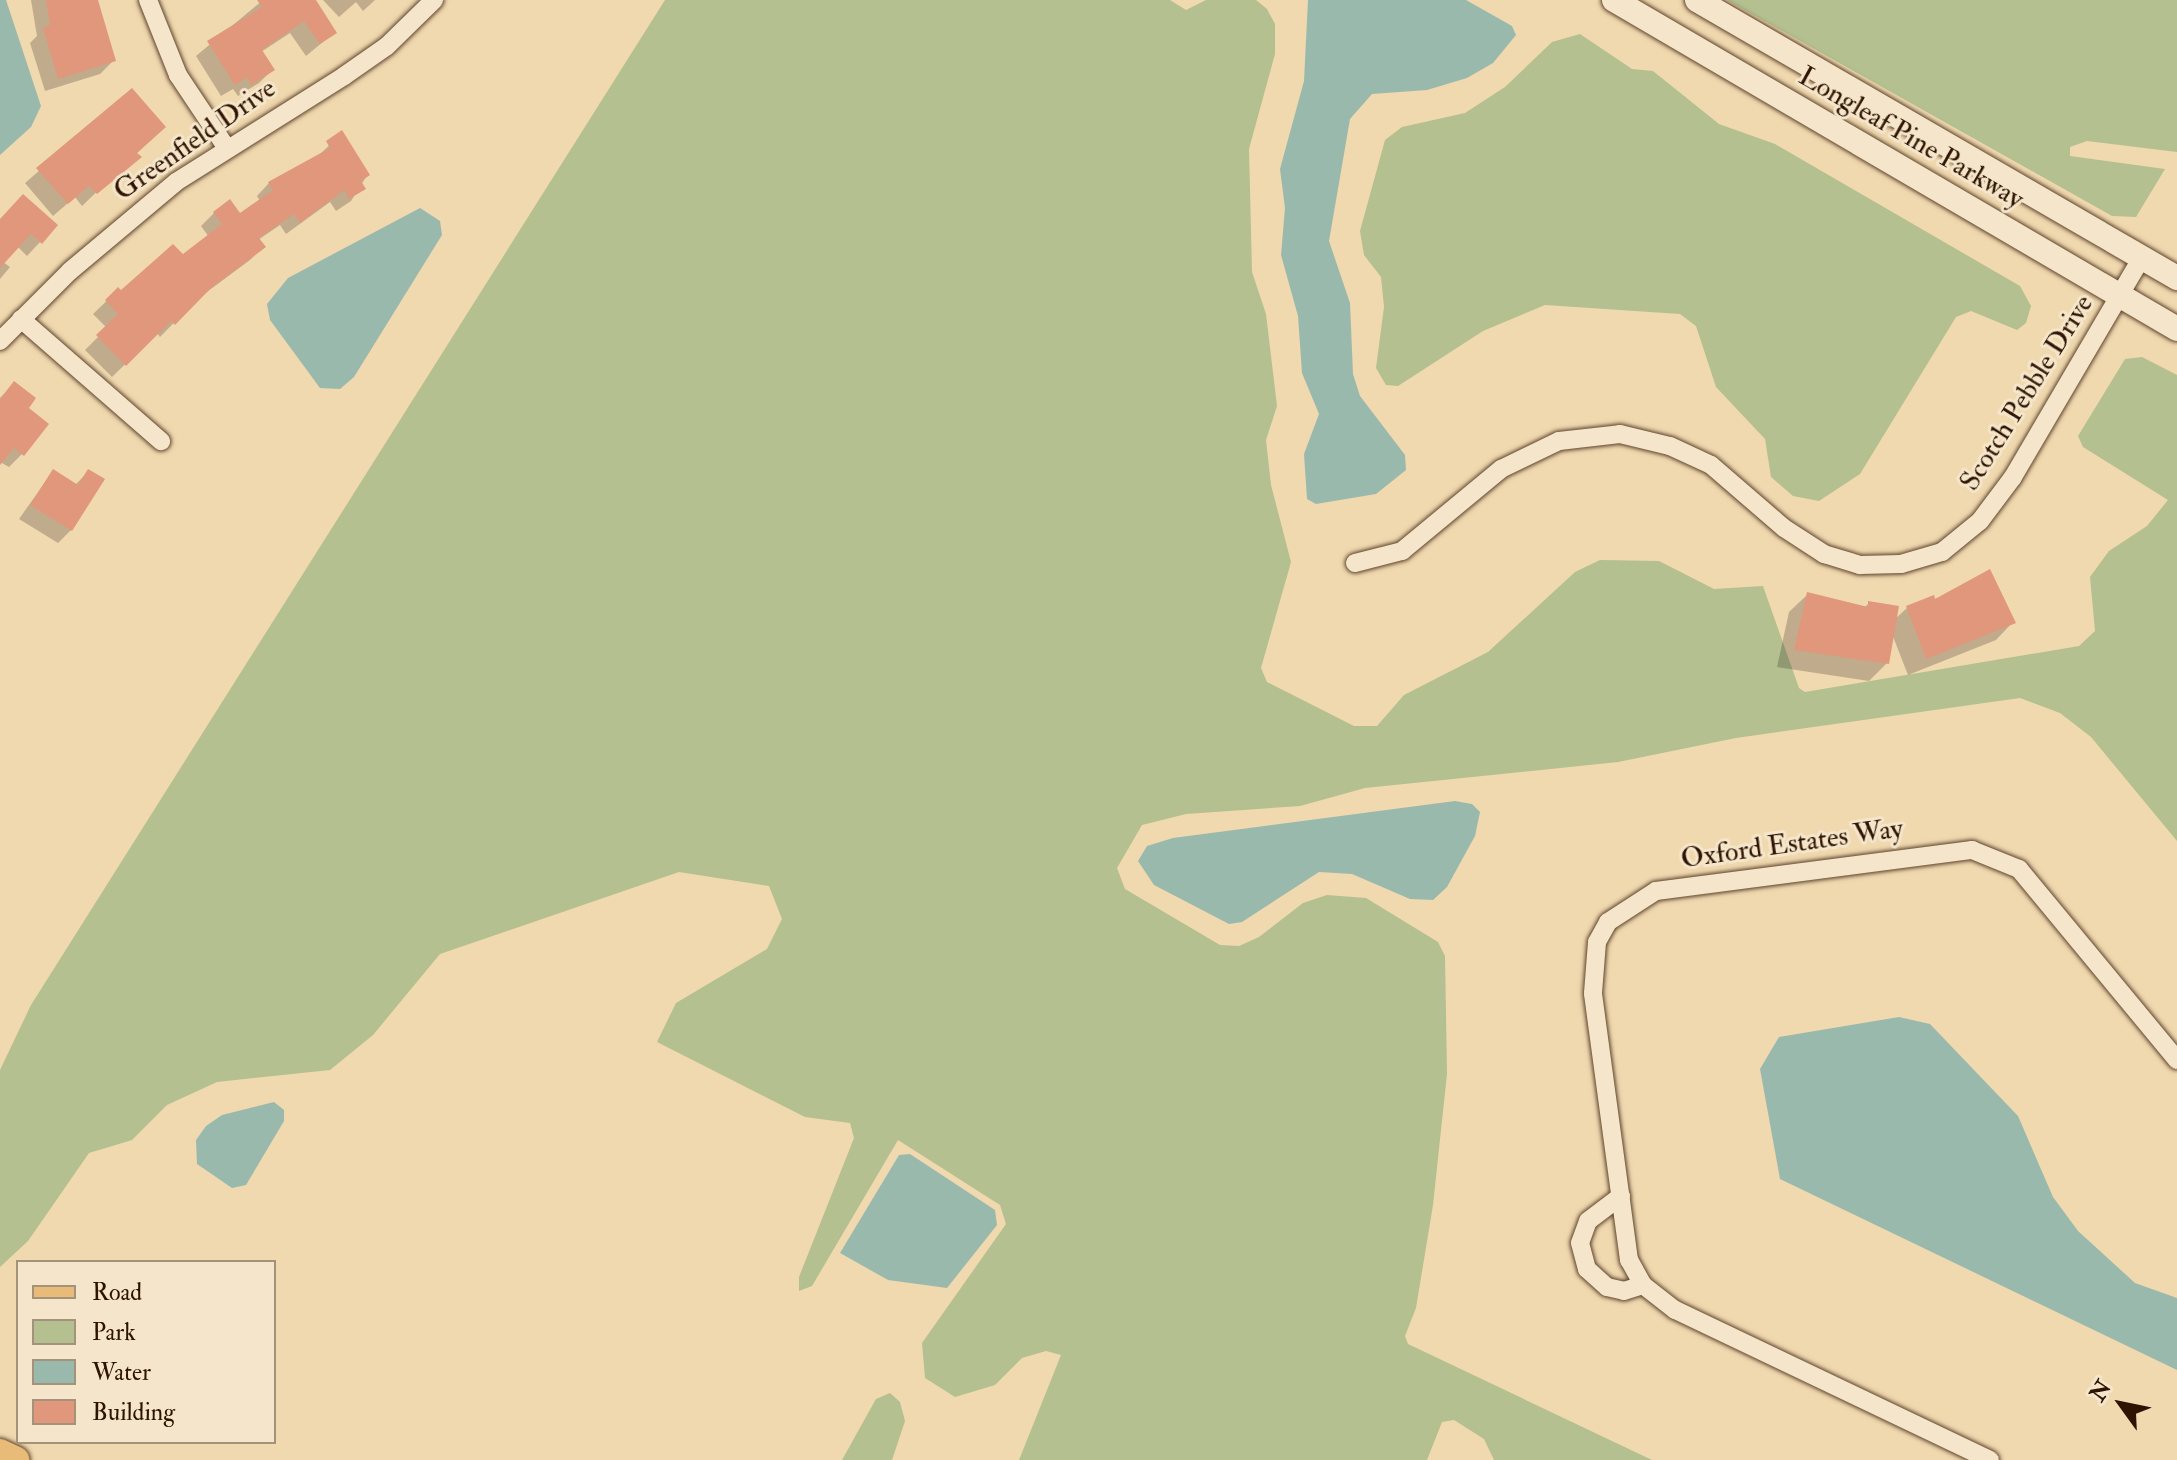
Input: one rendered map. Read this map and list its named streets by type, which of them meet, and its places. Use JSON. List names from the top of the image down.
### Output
{
  "streets": {
    "main road": ["Longleaf Pine Parkway"],
    "street": ["Greenfield Drive", "Scotch Pebble Drive", "Oxford Estates Way"]
  },
  "crossings": [
    ["Longleaf Pine Parkway", "Scotch Pebble Drive"]
  ],
  "legend": [
    "Road",
    "Park",
    "Water",
    "Building"
  ],
  "north": "top left"
}
